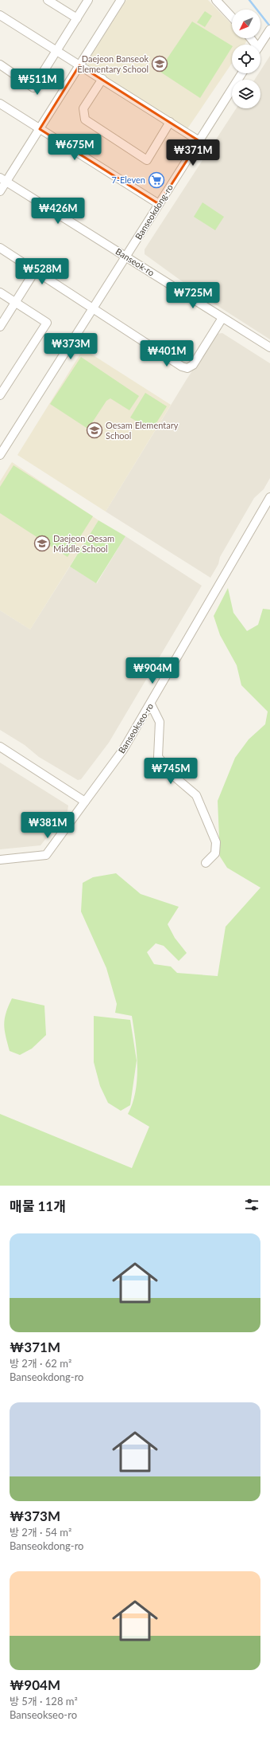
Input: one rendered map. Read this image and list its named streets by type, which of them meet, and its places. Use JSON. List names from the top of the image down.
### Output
{
  "streets": {
    "street": ["Banseokdong-ro", "Banseok-ro", "Banseokseo-ro"]
  },
  "crossings": [
    ["Banseokdong-ro", "Banseok-ro"]
  ],
  "places": {
    "school or university": ["Daejeon Banseok Elementary School", "Oesam Elementary School", "Daejeon Oesam Middle School"],
    "supermarket": ["7-Eleven"]
  },
  "north": "bottom left",
  "page": {
    "price": [
      "₩511M",
      "₩675M",
      "₩371M",
      "₩426M",
      "₩528M",
      "₩725M",
      "₩373M",
      "₩401M",
      "₩904M",
      "₩745M",
      "₩381M"
    ],
    "heading": "매물 11개",
    "list": [
      {
        "name": "₩371M",
        "note": "방 2개 · 62 m² · Banseokdong-ro"
      },
      {
        "name": "₩373M",
        "note": "방 2개 · 54 m² · Banseokdong-ro"
      },
      {
        "name": "₩904M",
        "note": "방 5개 · 128 m² · Banseokseo-ro"
      }
    ]
  }
}
